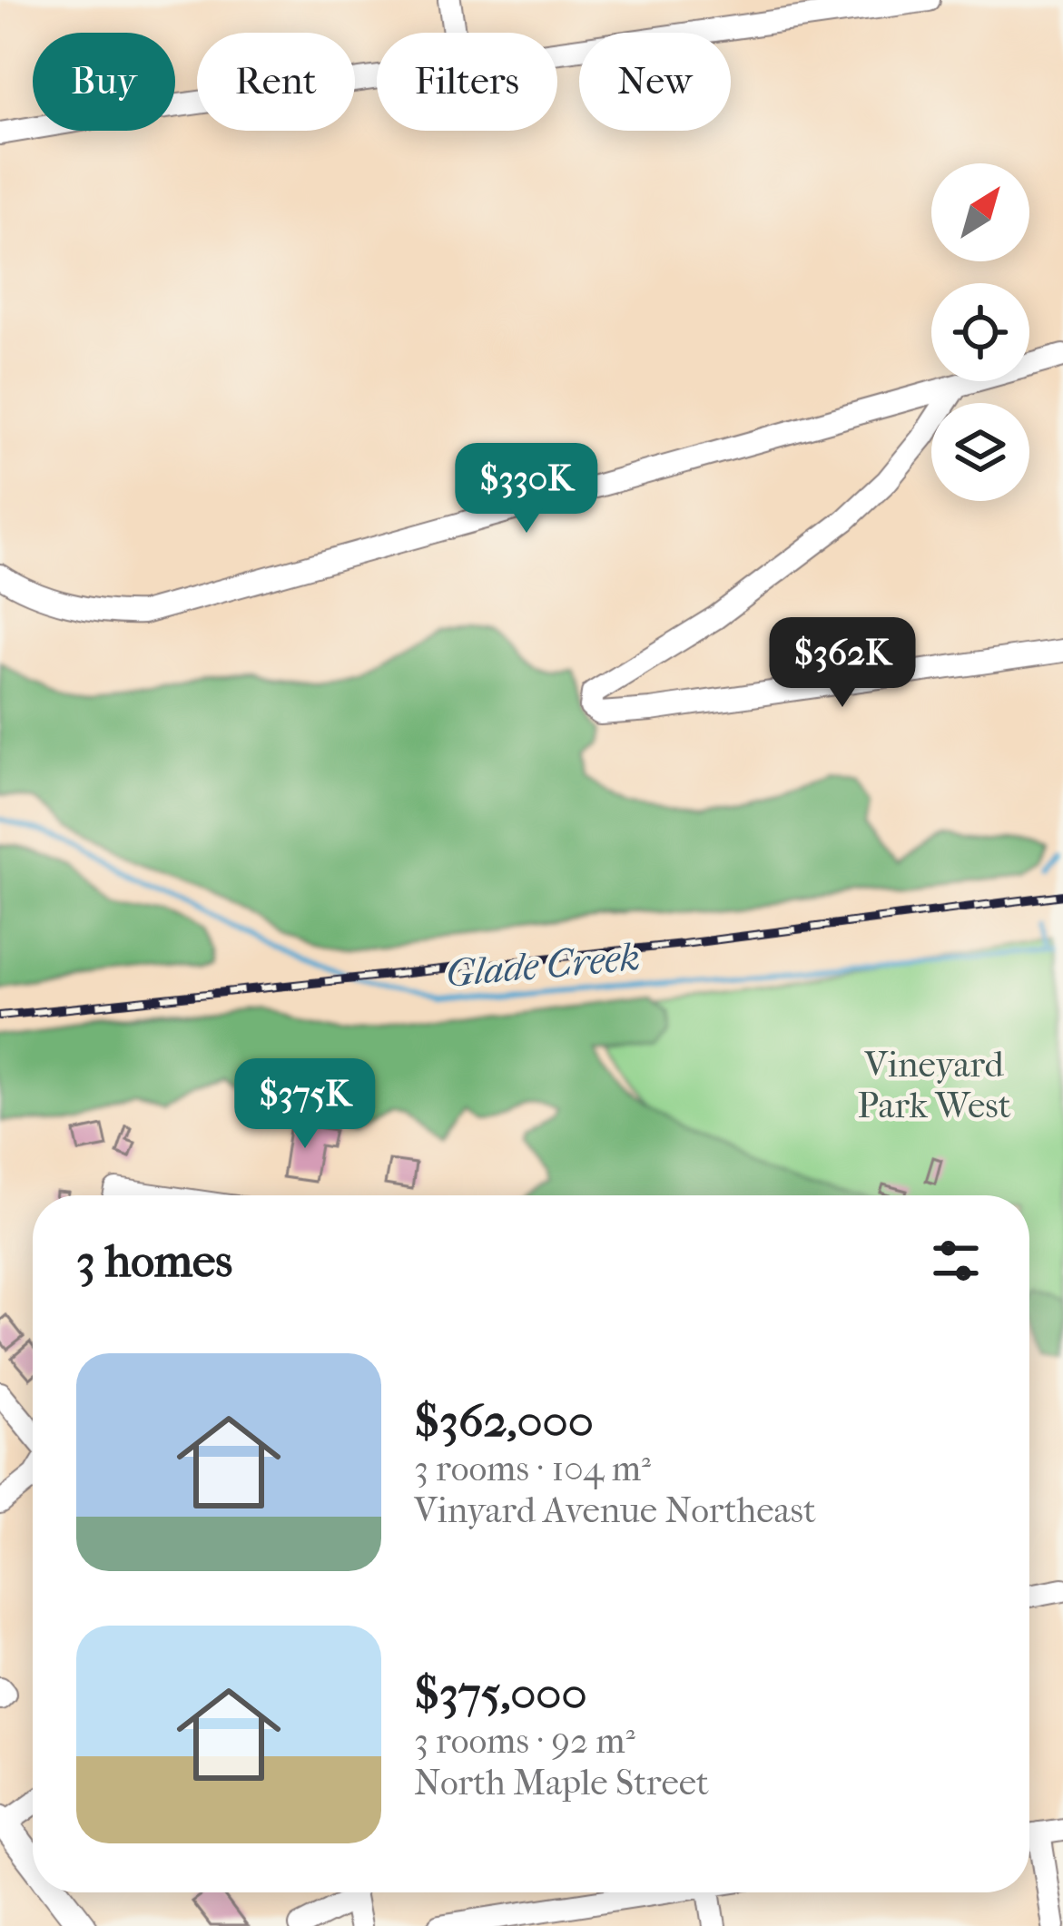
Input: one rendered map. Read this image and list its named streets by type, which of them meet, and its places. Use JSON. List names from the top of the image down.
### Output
{
  "water": ["Glade Creek"],
  "parks": ["Vineyard Park West"],
  "north": "top right",
  "page": {
    "chip": [
      "Buy",
      "Rent",
      "Filters",
      "New"
    ],
    "price": ["$330K", "$362K", "$375K"],
    "heading": "3 homes",
    "list": [
      {
        "name": "$362,000",
        "note": "3 rooms · 104 m² · Vinyard Avenue Northeast"
      },
      {
        "name": "$375,000",
        "note": "3 rooms · 92 m² · North Maple Street"
      }
    ]
  }
}
